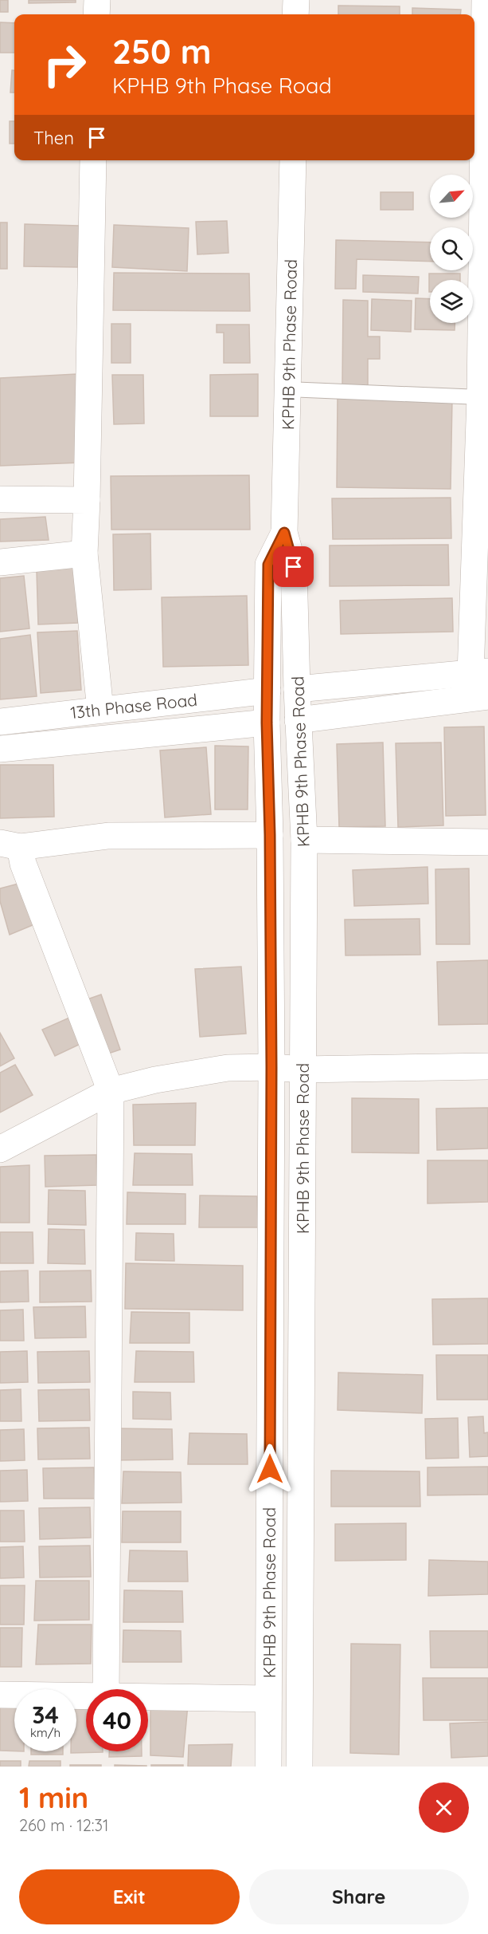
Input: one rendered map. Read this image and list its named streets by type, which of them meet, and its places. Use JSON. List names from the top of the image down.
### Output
{
  "streets": {
    "street": ["KPHB 9th Phase Road", "13th Phase Road"]
  },
  "crossings": [
    ["KPHB 9th Phase Road", "13th Phase Road"]
  ],
  "north": "top right",
  "page": {
    "turn": ["250 m", "KPHB 9th Phase Road"],
    "then": "Then",
    "speed": "34 km/h",
    "limit": "40",
    "heading": ["1 min", "260 m · 12:31"],
    "buttons": ["Exit", "Share"]
  }
}
